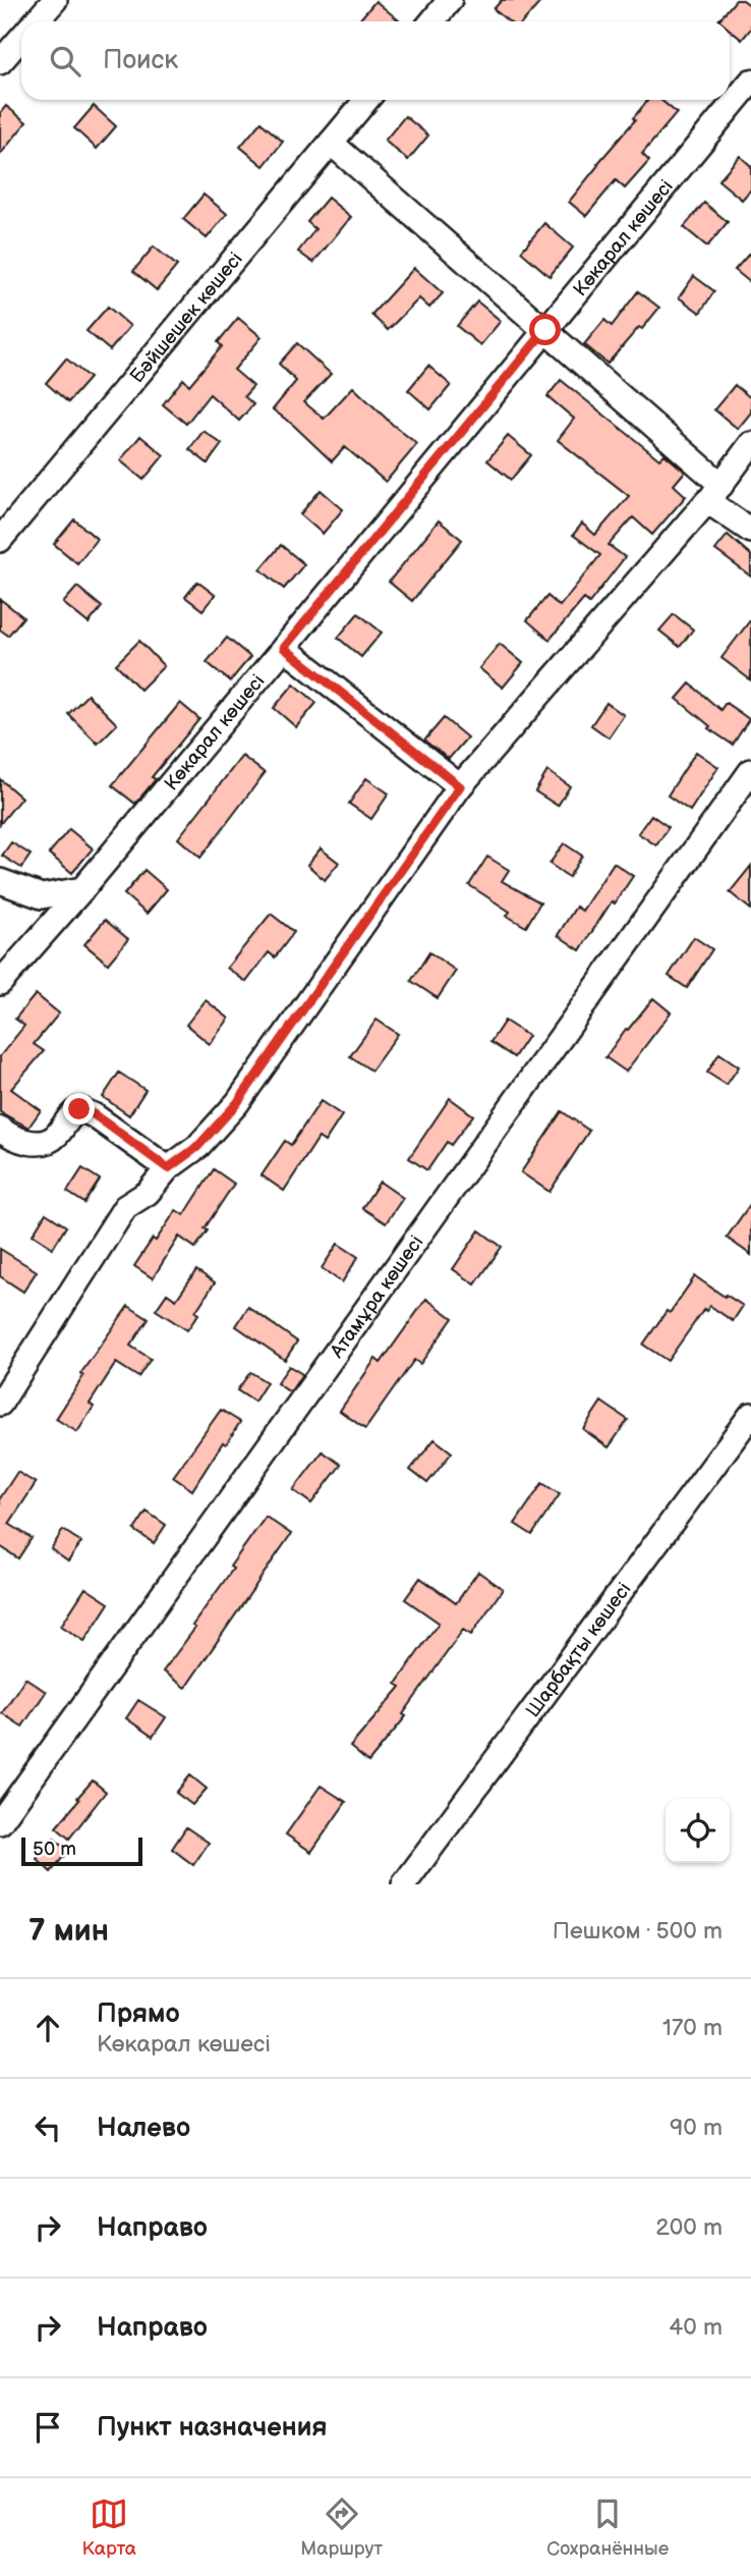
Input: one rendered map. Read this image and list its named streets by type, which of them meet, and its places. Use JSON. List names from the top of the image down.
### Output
{
  "streets": {
    "street": [
      "Көкарал көшесі",
      "Бәйшешек көшесі",
      "Атамұра көшесі",
      "Шарбақты көшесі"
    ]
  },
  "scale_bar": "50 m",
  "page": {
    "search": "Поиск",
    "scale": "50 m",
    "heading": ["7 мин", "Пешком · 500 m"],
    "list": [
      ["Прямо", "Көкарал көшесі", "170 m"],
      ["Налево", "90 m"],
      ["Направо", "200 m"],
      ["Направо", "40 m"],
      "Пункт назначения"
    ],
    "nav": ["Карта", "Маршрут", "Сохранённые"]
  }
}
